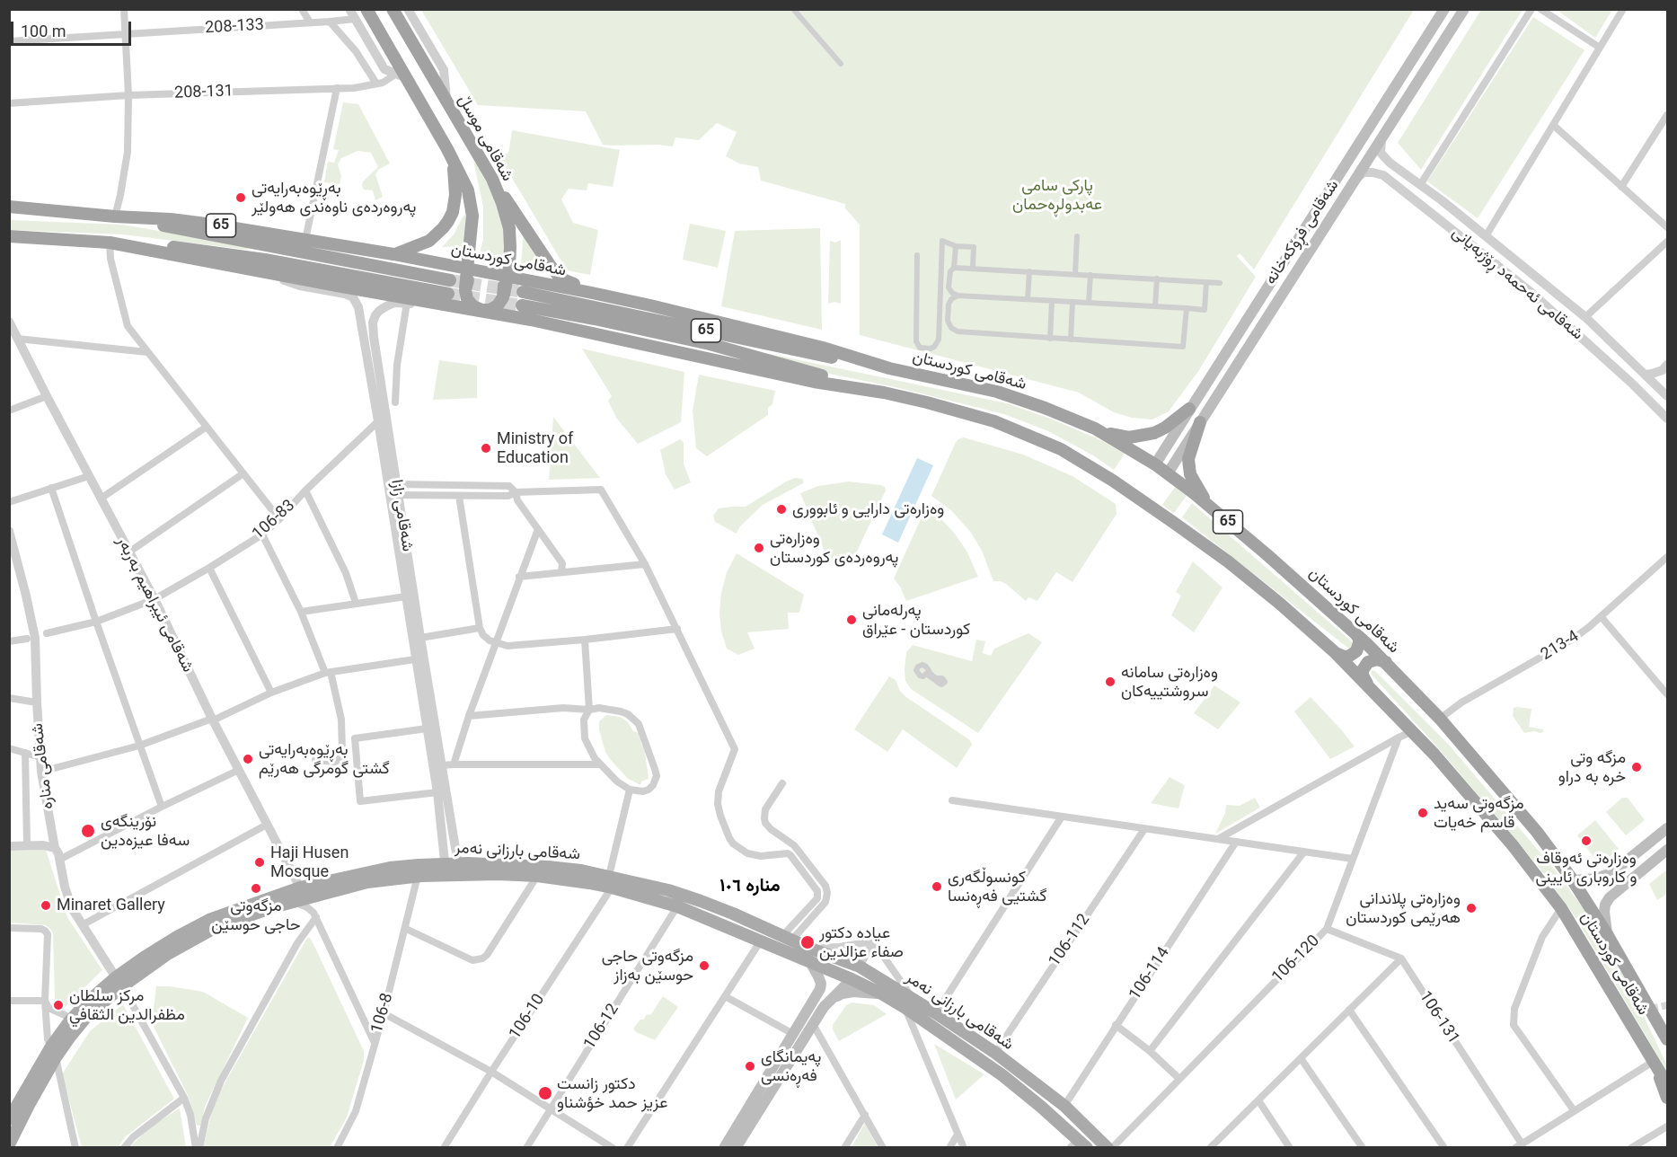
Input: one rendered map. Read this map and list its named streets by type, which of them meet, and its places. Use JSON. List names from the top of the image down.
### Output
{
  "streets": {
    "highway": ["شەقامی موسڵ", "65", "شەقامی کوردستان"],
    "main road": ["شەقامی فڕۆکەخانە", "شەقامی بارزانی نەمر"],
    "street": [
      "208-133",
      "208-131",
      "شەقامی ئەحمەد ڕۆژبەیانی",
      "شەقامی زازا",
      "106-83",
      "شەقامی ئیبراهیم بەربەر",
      "213-4",
      "شەقامی منارە",
      "106-112",
      "106-120",
      "106-114",
      "106-8",
      "106-10",
      "106-131",
      "106-12"
    ]
  },
  "crossings": [
    ["شەقامی موسڵ", "شەقامی کوردستان"],
    ["شەقامی فڕۆکەخانە", "شەقامی کوردستان"],
    ["شەقامی کوردستان", "شەقامی زازا"],
    ["شەقامی کوردستان", "213-4"],
    ["شەقامی زازا", "106-83"],
    ["شەقامی زازا", "شەقامی بارزانی نەمر"],
    ["106-83", "شەقامی ئیبراهیم بەربەر"],
    ["شەقامی ئیبراهیم بەربەر", "شەقامی بارزانی نەمر"],
    ["شەقامی منارە", "شەقامی بارزانی نەمر"],
    ["شەقامی بارزانی نەمر", "106-112"],
    ["شەقامی بارزانی نەمر", "106-120"],
    ["شەقامی بارزانی نەمر", "106-114"],
    ["شەقامی بارزانی نەمر", "106-8"],
    ["شەقامی بارزانی نەمر", "106-10"],
    ["شەقامی بارزانی نەمر", "106-12"]
  ],
  "districts": ["منارە ١٠٦"],
  "parks": ["پارکی سامی عەبدولڕەحمان"],
  "places": [
    "بەڕێوەبەرایەتی پەروەردەی ناوەندی هەولێر",
    "Ministry of Education",
    "وەزارەتی دارایی و ئابووری",
    "وەزارەتی پەروەردەی کوردستان",
    "پەرلەمانی کوردستان - عێراق",
    "وەزارەتی سامانە سروشتییەکان",
    "بەڕێوەبەرایەتی گشتی گومرگی هەرێم",
    "مزگه وتى خره به دراو",
    "مزگەوتی سەید قاسم خەیات",
    "نۆرینگەی سەفا عیزەدین",
    "وەزارەتی ئەوقاف و کاروباری ئایینی",
    "Haji Husen Mosque",
    "کونسوڵگەری گشتیی فەڕەنسا",
    "مزگەوتی حاجی حوسێن",
    "Minaret Gallery",
    "وەزارەتی پلاندانی هەرێمی کوردستان",
    "عياده دكتور صفاء عزالدين",
    "مزگەوتی حاجی حوسێن بەزاز",
    "مركز سلطان مظفرالدين الثقافي",
    "پەیمانگای فەڕەنسی",
    "دكتور زانست عزيز حمد خؤشناو"
  ],
  "scale_bar": "100 m"
}
